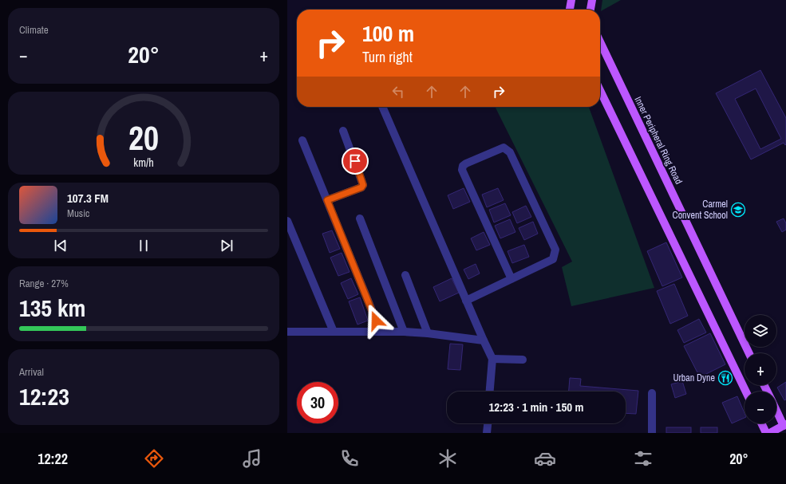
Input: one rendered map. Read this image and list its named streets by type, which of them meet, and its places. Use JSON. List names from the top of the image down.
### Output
{
  "streets": {
    "main road": ["Inner Peripheral Ring Road"]
  },
  "places": {
    "school or university": ["Carmel Convent School"],
    "restaurant": ["Urban Dyne"]
  },
  "page": {
    "tile": [
      "Climate",
      ["Range · 27%", "135 km"],
      ["Arrival", "12:23"]
    ],
    "turn": ["100 m", "Turn right"],
    "heat": ["−", "20°", "+"],
    "song": ["107.3 FM", "Music"],
    "map_buttons": ["+", "−"],
    "limit": "30",
    "trip": "12:23 · 1 min · 150 m",
    "tabs": ["12:22", "20°"],
    "gauge": ["20", "km/h"]
  }
}
